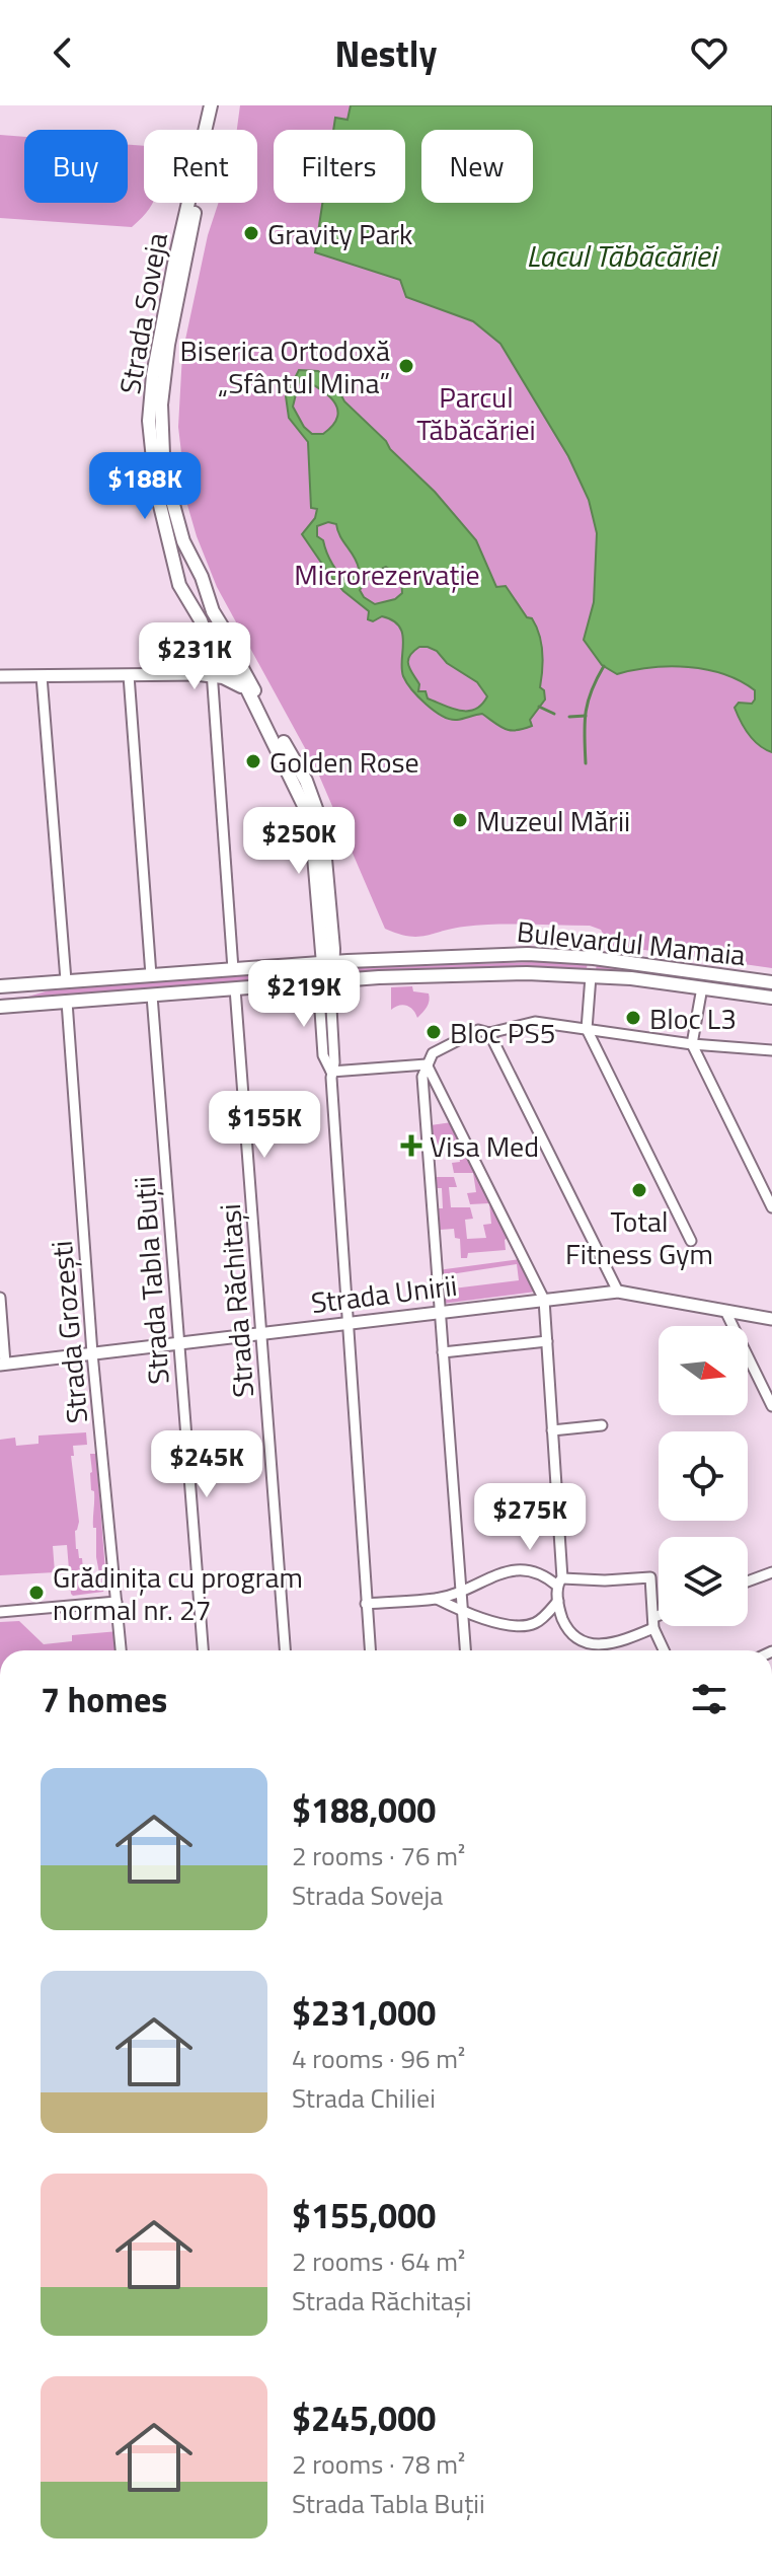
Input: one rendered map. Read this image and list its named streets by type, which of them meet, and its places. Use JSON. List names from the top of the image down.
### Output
{
  "streets": {
    "main road": ["Strada Soveja", "Bulevardul Mamaia"],
    "street": [
      "Strada Tabla Buții",
      "Strada Unirii",
      "Strada Răchitași",
      "Strada Grozești"
    ]
  },
  "crossings": [
    ["Bulevardul Mamaia", "Strada Tabla Buții"],
    ["Bulevardul Mamaia", "Strada Răchitași"],
    ["Bulevardul Mamaia", "Strada Grozești"],
    ["Strada Tabla Buții", "Strada Unirii"],
    ["Strada Unirii", "Strada Răchitași"],
    ["Strada Unirii", "Strada Grozești"]
  ],
  "water": ["Lacul Tăbăcăriei"],
  "parks": ["Parcul Tăbăcăriei", "Microrezervație"],
  "places": {
    "other": [
      "Gravity Park",
      "Biserica Ortodoxă „Sfântul Mina”",
      "Golden Rose",
      "Muzeul Mării",
      "Bloc L3",
      "Bloc PS5",
      "Total Fitness Gym",
      "Grădinița cu program normal nr. 27"
    ],
    "health": ["Visa Med"]
  },
  "north": "right",
  "page": {
    "header": "Nestly",
    "chip": [
      "Buy",
      "Rent",
      "Filters",
      "New"
    ],
    "price": [
      "$188K",
      "$231K",
      "$250K",
      "$219K",
      "$155K",
      "$245K",
      "$275K"
    ],
    "heading": "7 homes",
    "list": [
      {
        "name": "$188,000",
        "note": "2 rooms · 76 m² · Strada Soveja"
      },
      {
        "name": "$231,000",
        "note": "4 rooms · 96 m² · Strada Chiliei"
      },
      {
        "name": "$155,000",
        "note": "2 rooms · 64 m² · Strada Răchitași"
      },
      {
        "name": "$245,000",
        "note": "2 rooms · 78 m² · Strada Tabla Buții"
      }
    ]
  }
}
